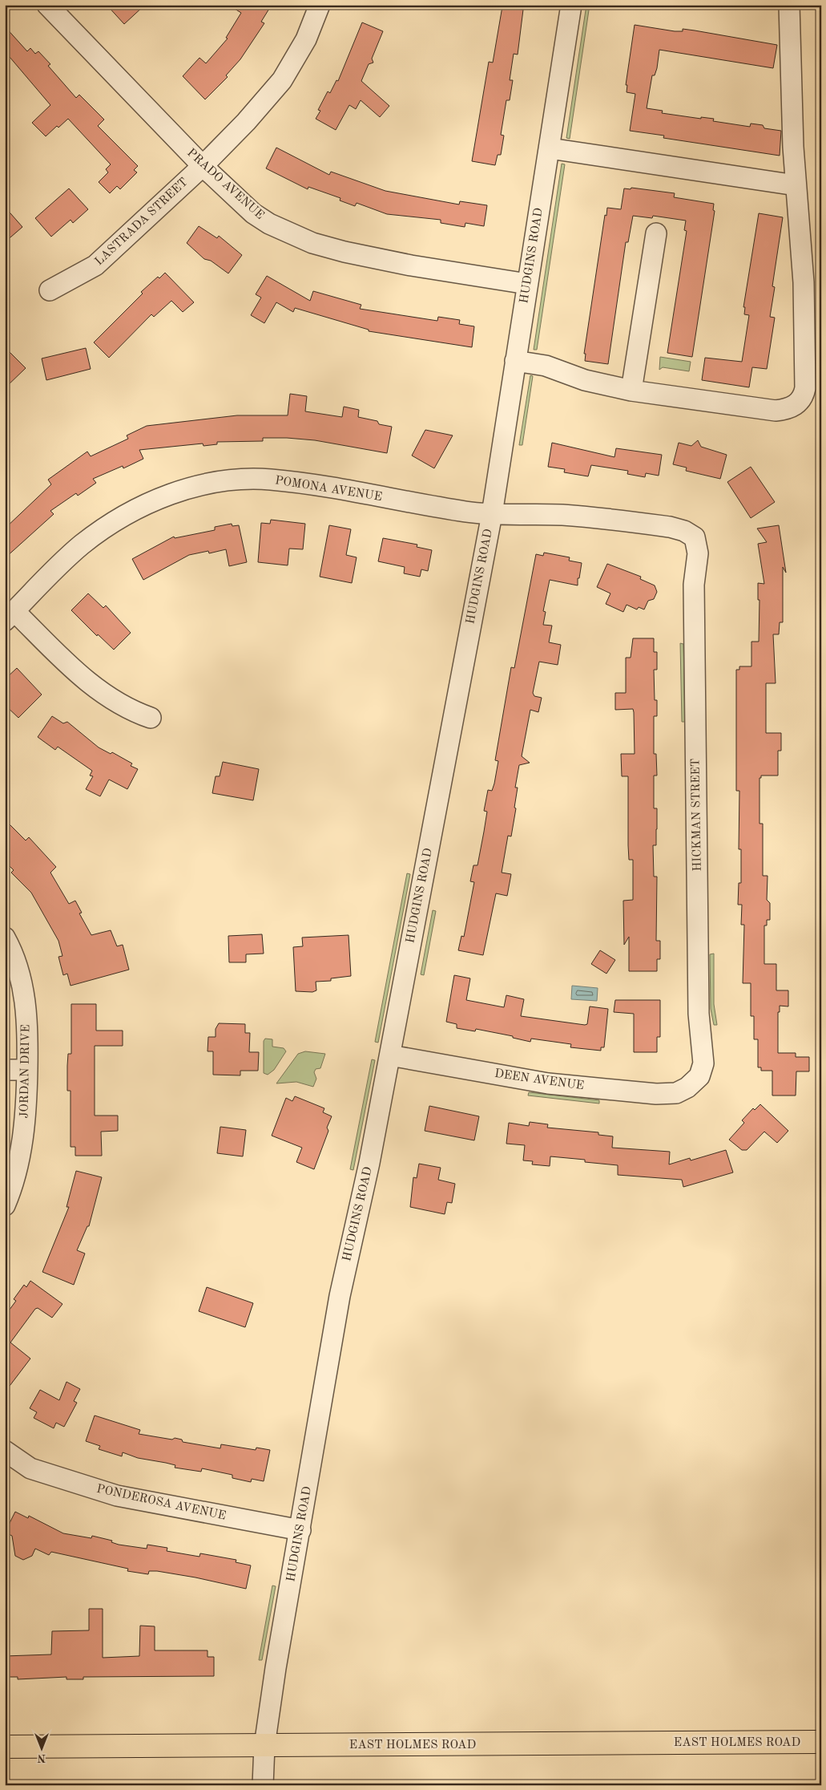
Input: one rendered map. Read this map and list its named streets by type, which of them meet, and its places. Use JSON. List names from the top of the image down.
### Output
{
  "streets": {
    "main road": ["EAST HOLMES ROAD"],
    "street": [
      "PRADO AVENUE",
      "LASTRADA STREET",
      "HUDGINS ROAD",
      "POMONA AVENUE",
      "HICKMAN STREET",
      "JORDAN DRIVE",
      "DEEN AVENUE",
      "PONDEROSA AVENUE"
    ]
  },
  "crossings": [
    ["PRADO AVENUE", "LASTRADA STREET"],
    ["PRADO AVENUE", "HUDGINS ROAD"],
    ["HUDGINS ROAD", "POMONA AVENUE"],
    ["HUDGINS ROAD", "DEEN AVENUE"],
    ["HUDGINS ROAD", "PONDEROSA AVENUE"],
    ["HUDGINS ROAD", "EAST HOLMES ROAD"],
    ["POMONA AVENUE", "HICKMAN STREET"],
    ["HICKMAN STREET", "DEEN AVENUE"]
  ],
  "north": "bottom"
}
